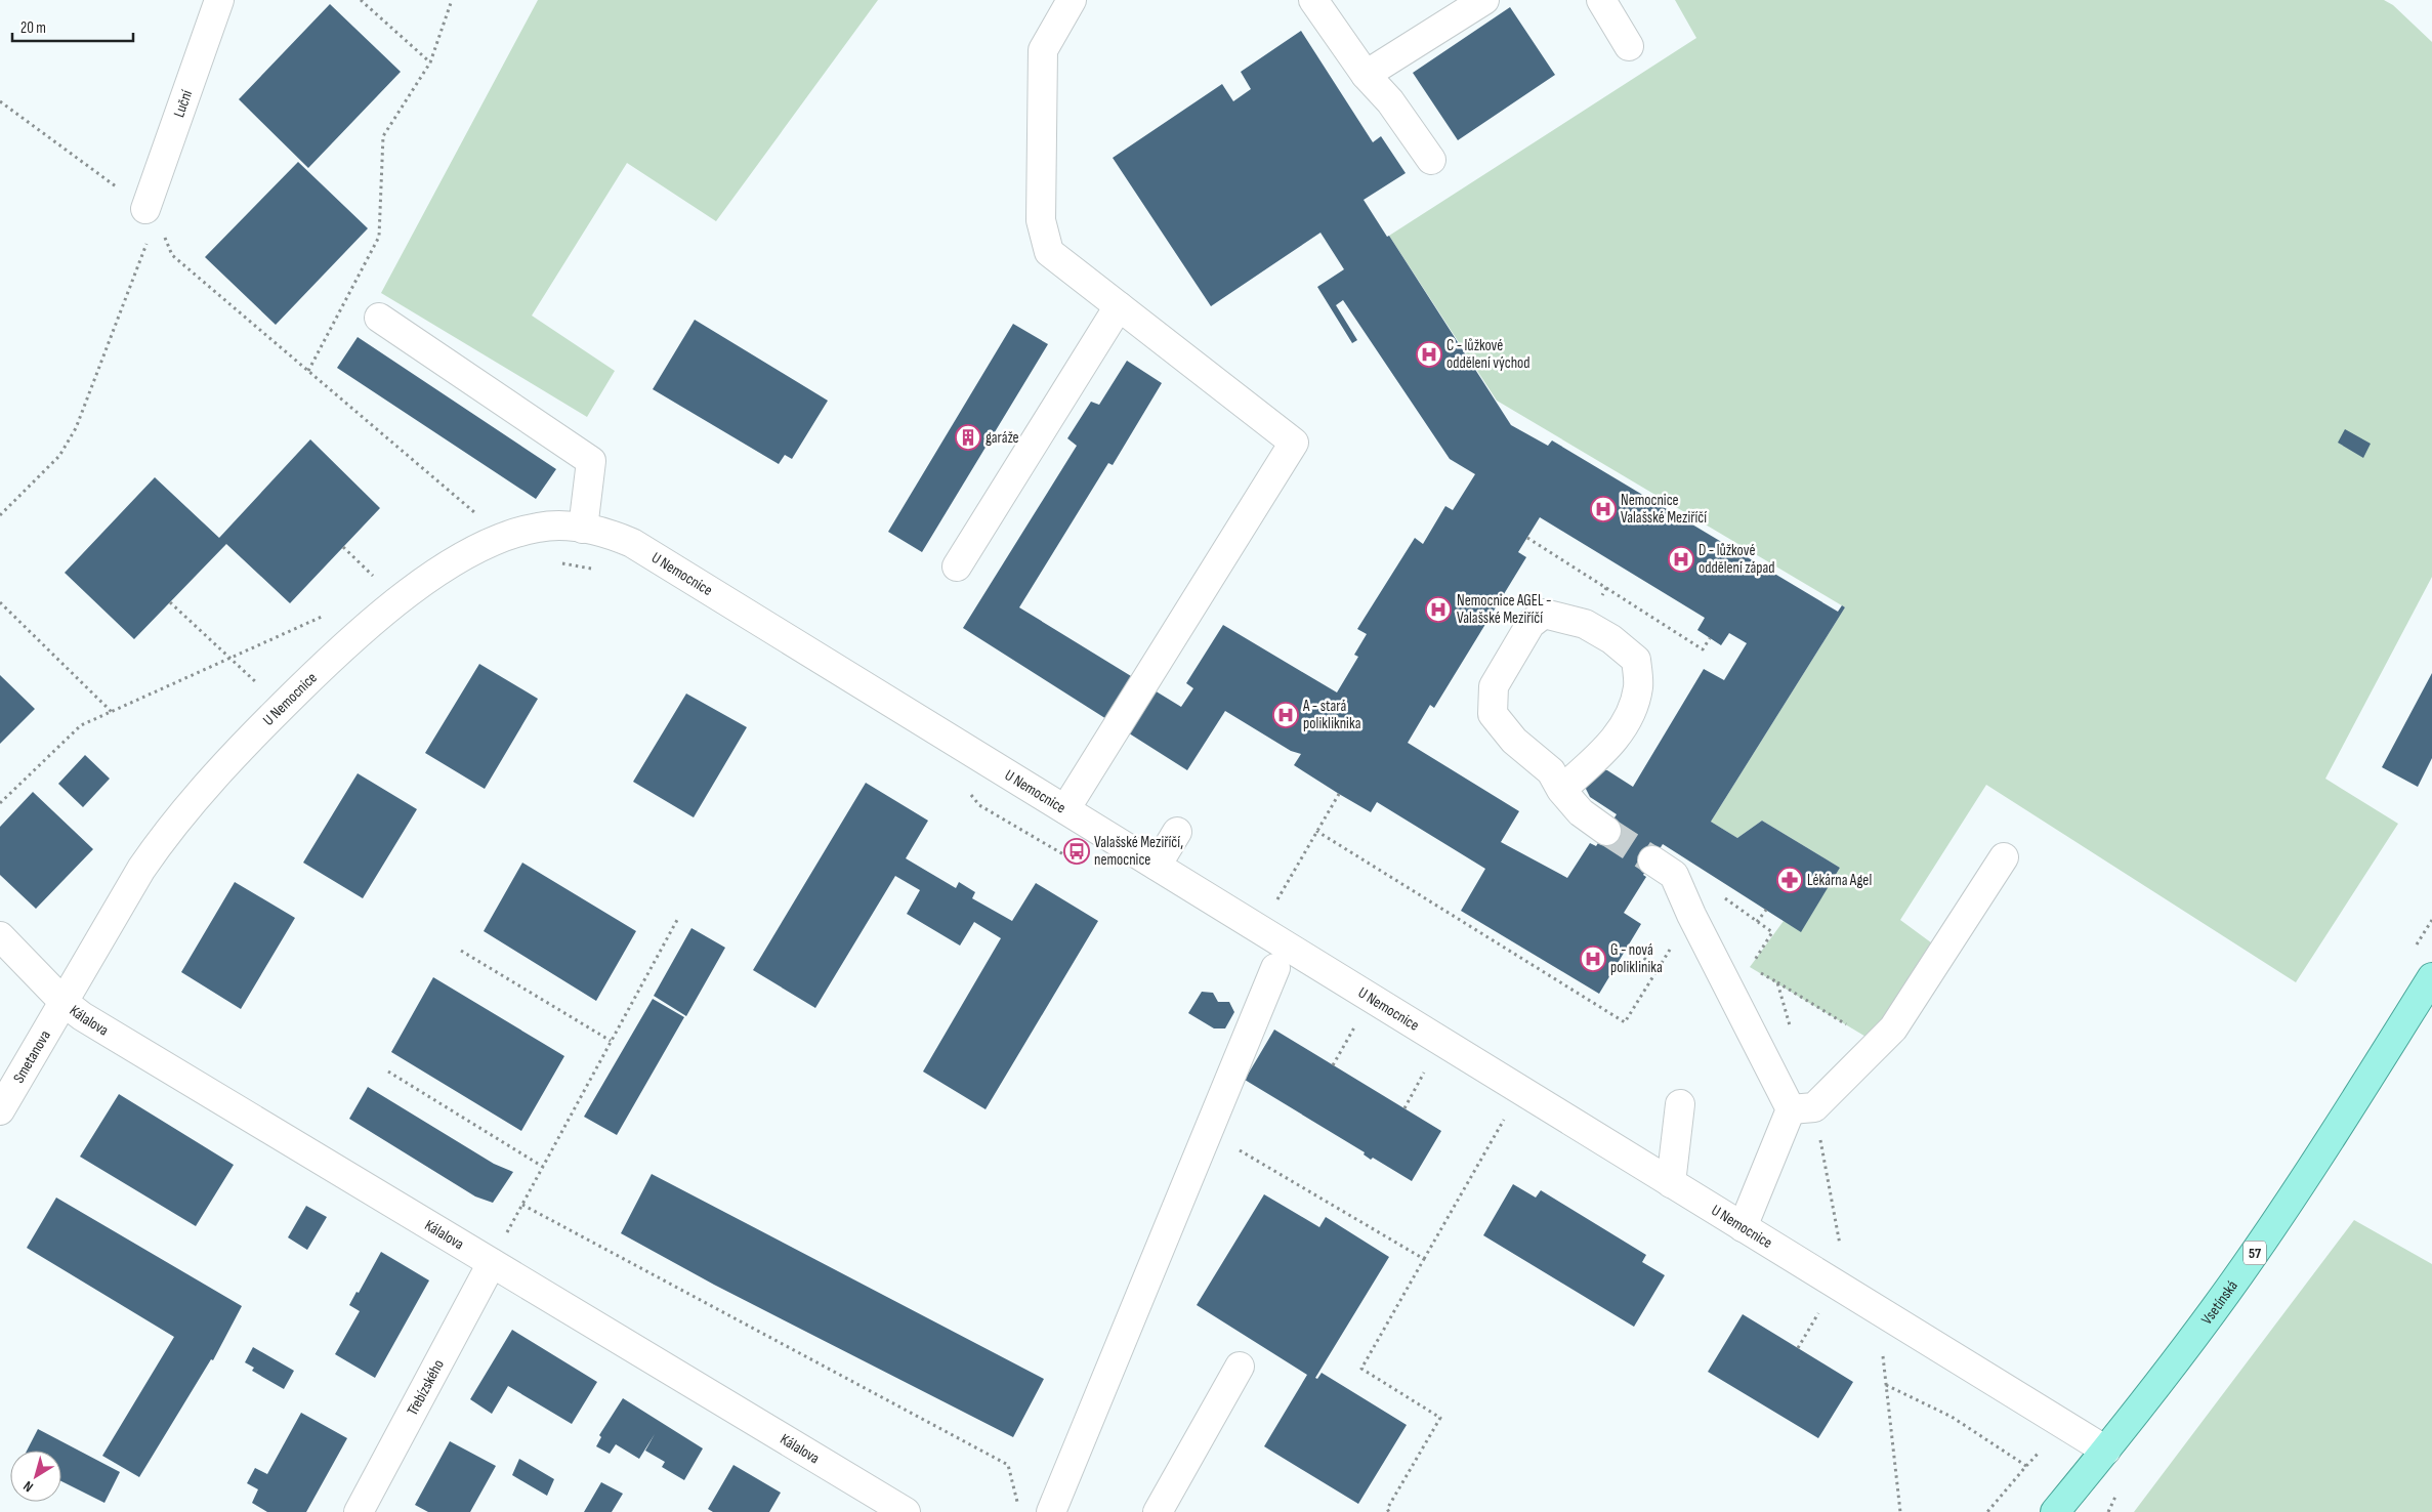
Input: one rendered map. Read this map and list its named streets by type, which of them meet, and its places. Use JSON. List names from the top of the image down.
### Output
{
  "streets": {
    "main road": ["57", "Vsetínská"],
    "street": [
      "Luční",
      "U Nemocnice",
      "Kálalova",
      "Smetanova",
      "Třebízského"
    ]
  },
  "crossings": [
    ["U Nemocnice", "Kálalova"],
    ["U Nemocnice", "Smetanova"],
    ["U Nemocnice", "Vsetínská"],
    ["Kálalova", "Smetanova"],
    ["Kálalova", "Třebízského"]
  ],
  "places": {
    "hospital": [
      "C - lůžkové oddělení východ",
      "Nemocnice Valašské Meziříčí",
      "D - lůžkové oddělení západ",
      "Nemocnice AGEL - Valašské Meziříčí",
      "A - stará polikliknika",
      "G - nová poliklinika"
    ],
    "building": ["garáže"],
    "bus stop": ["Valašské Meziříčí, nemocnice"],
    "pharmacy": ["Lékárna Agel"]
  },
  "scale_bar": "20 m",
  "north": "bottom left"
}
